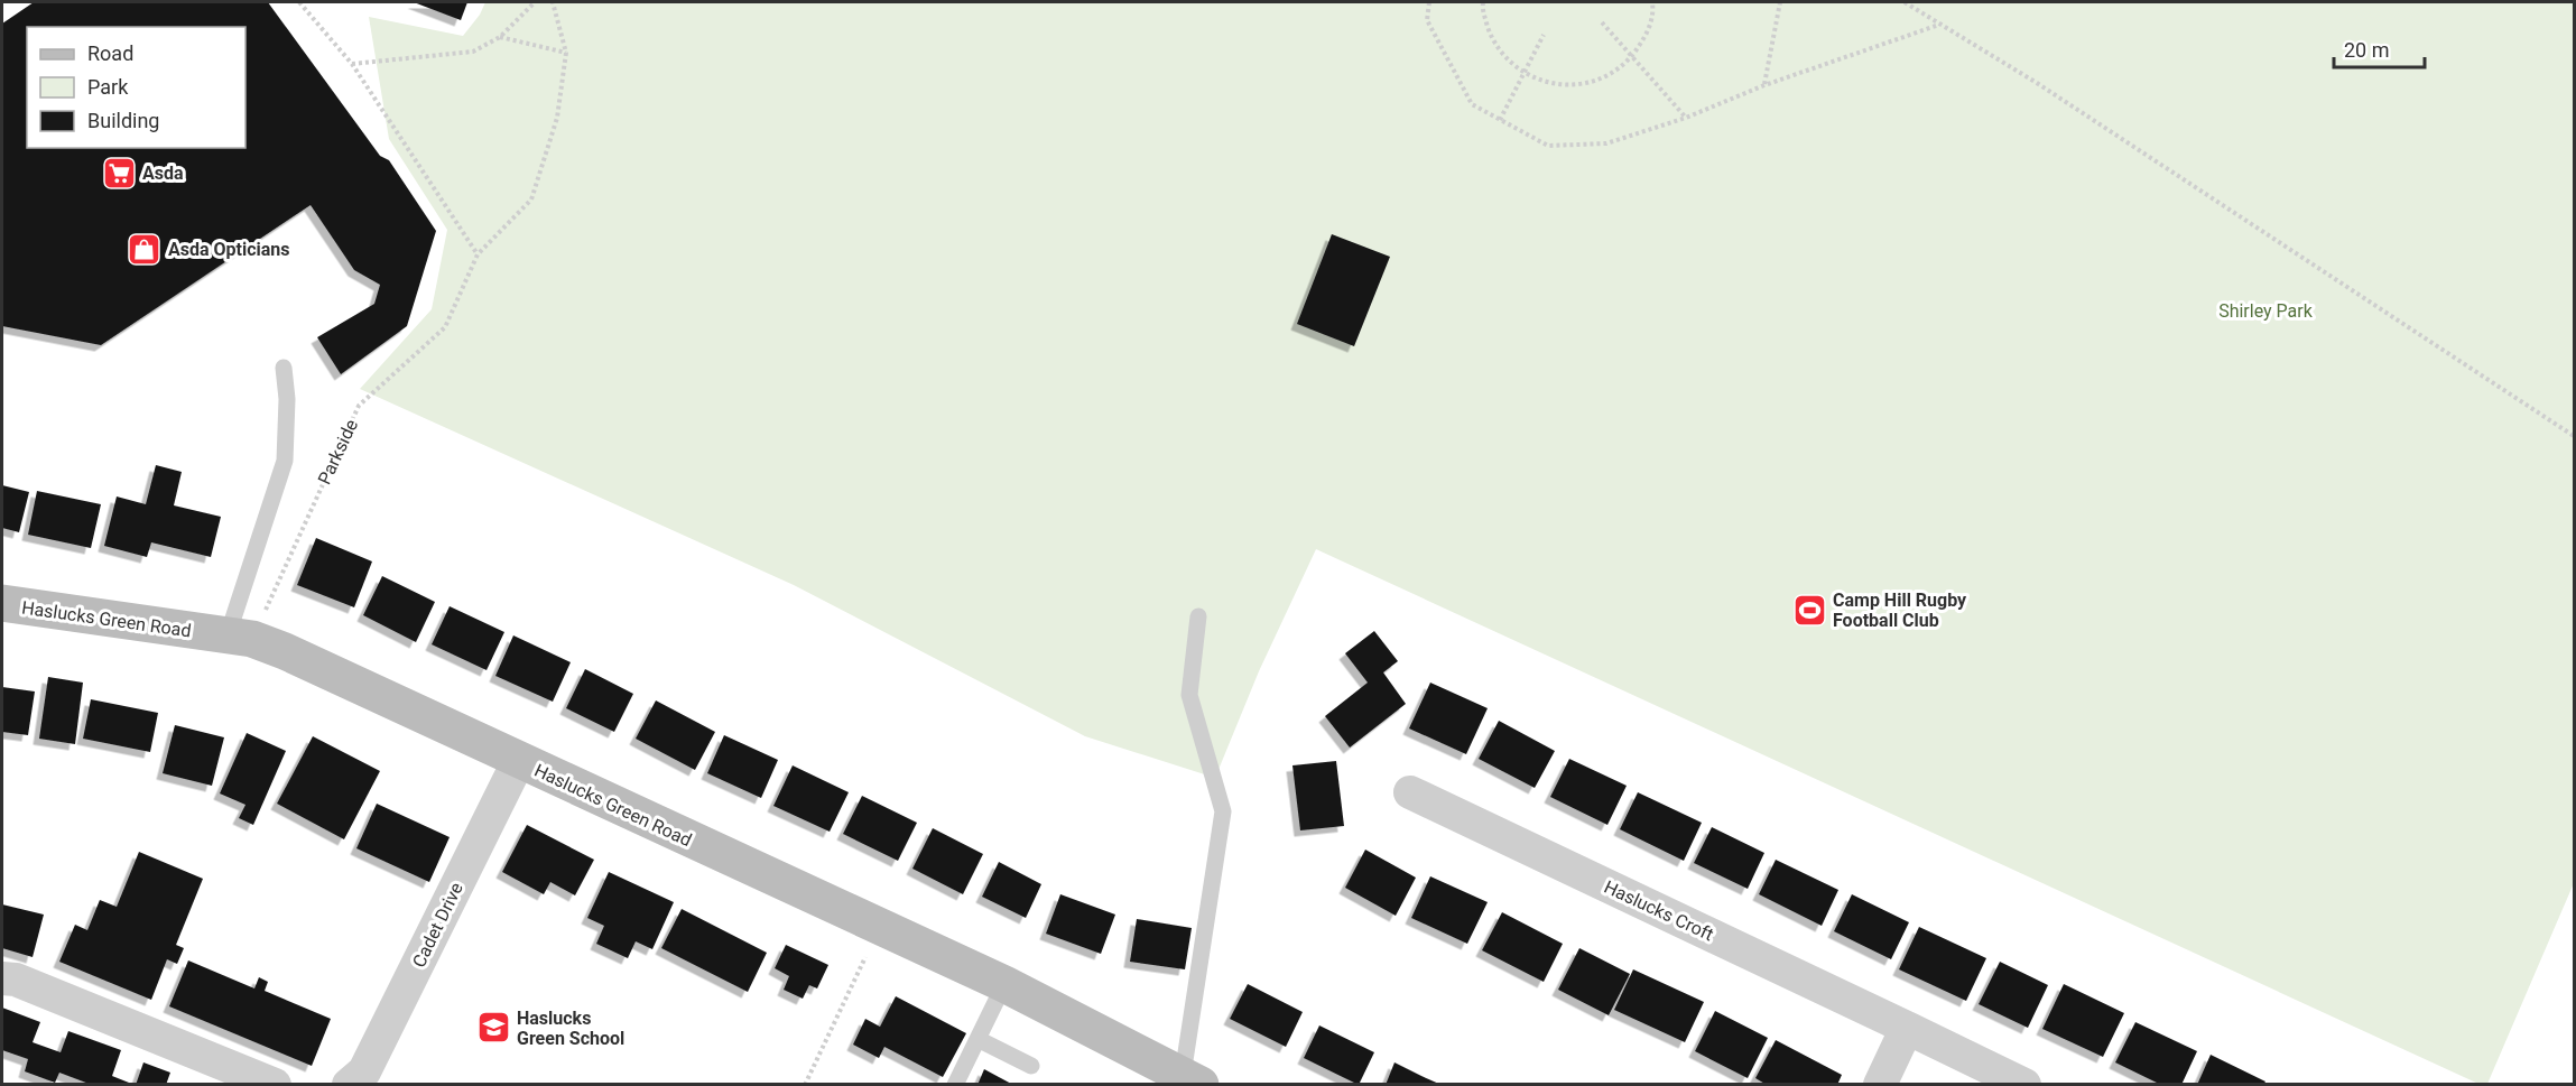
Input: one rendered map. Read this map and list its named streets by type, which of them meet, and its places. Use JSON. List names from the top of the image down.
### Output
{
  "streets": {
    "street": ["Haslucks Green Road", "Haslucks Croft", "Cadet Drive"],
    "path": ["Parkside"]
  },
  "crossings": [
    ["Parkside", "Haslucks Green Road"],
    ["Haslucks Green Road", "Cadet Drive"]
  ],
  "parks": ["Shirley Park"],
  "places": {
    "supermarket": ["Asda"],
    "shop": ["Asda Opticians"],
    "sports": ["Camp Hill Rugby Football Club"],
    "school or university": ["Haslucks Green School"]
  },
  "legend": ["Road", "Park", "Building"],
  "scale_bar": "20 m"
}
